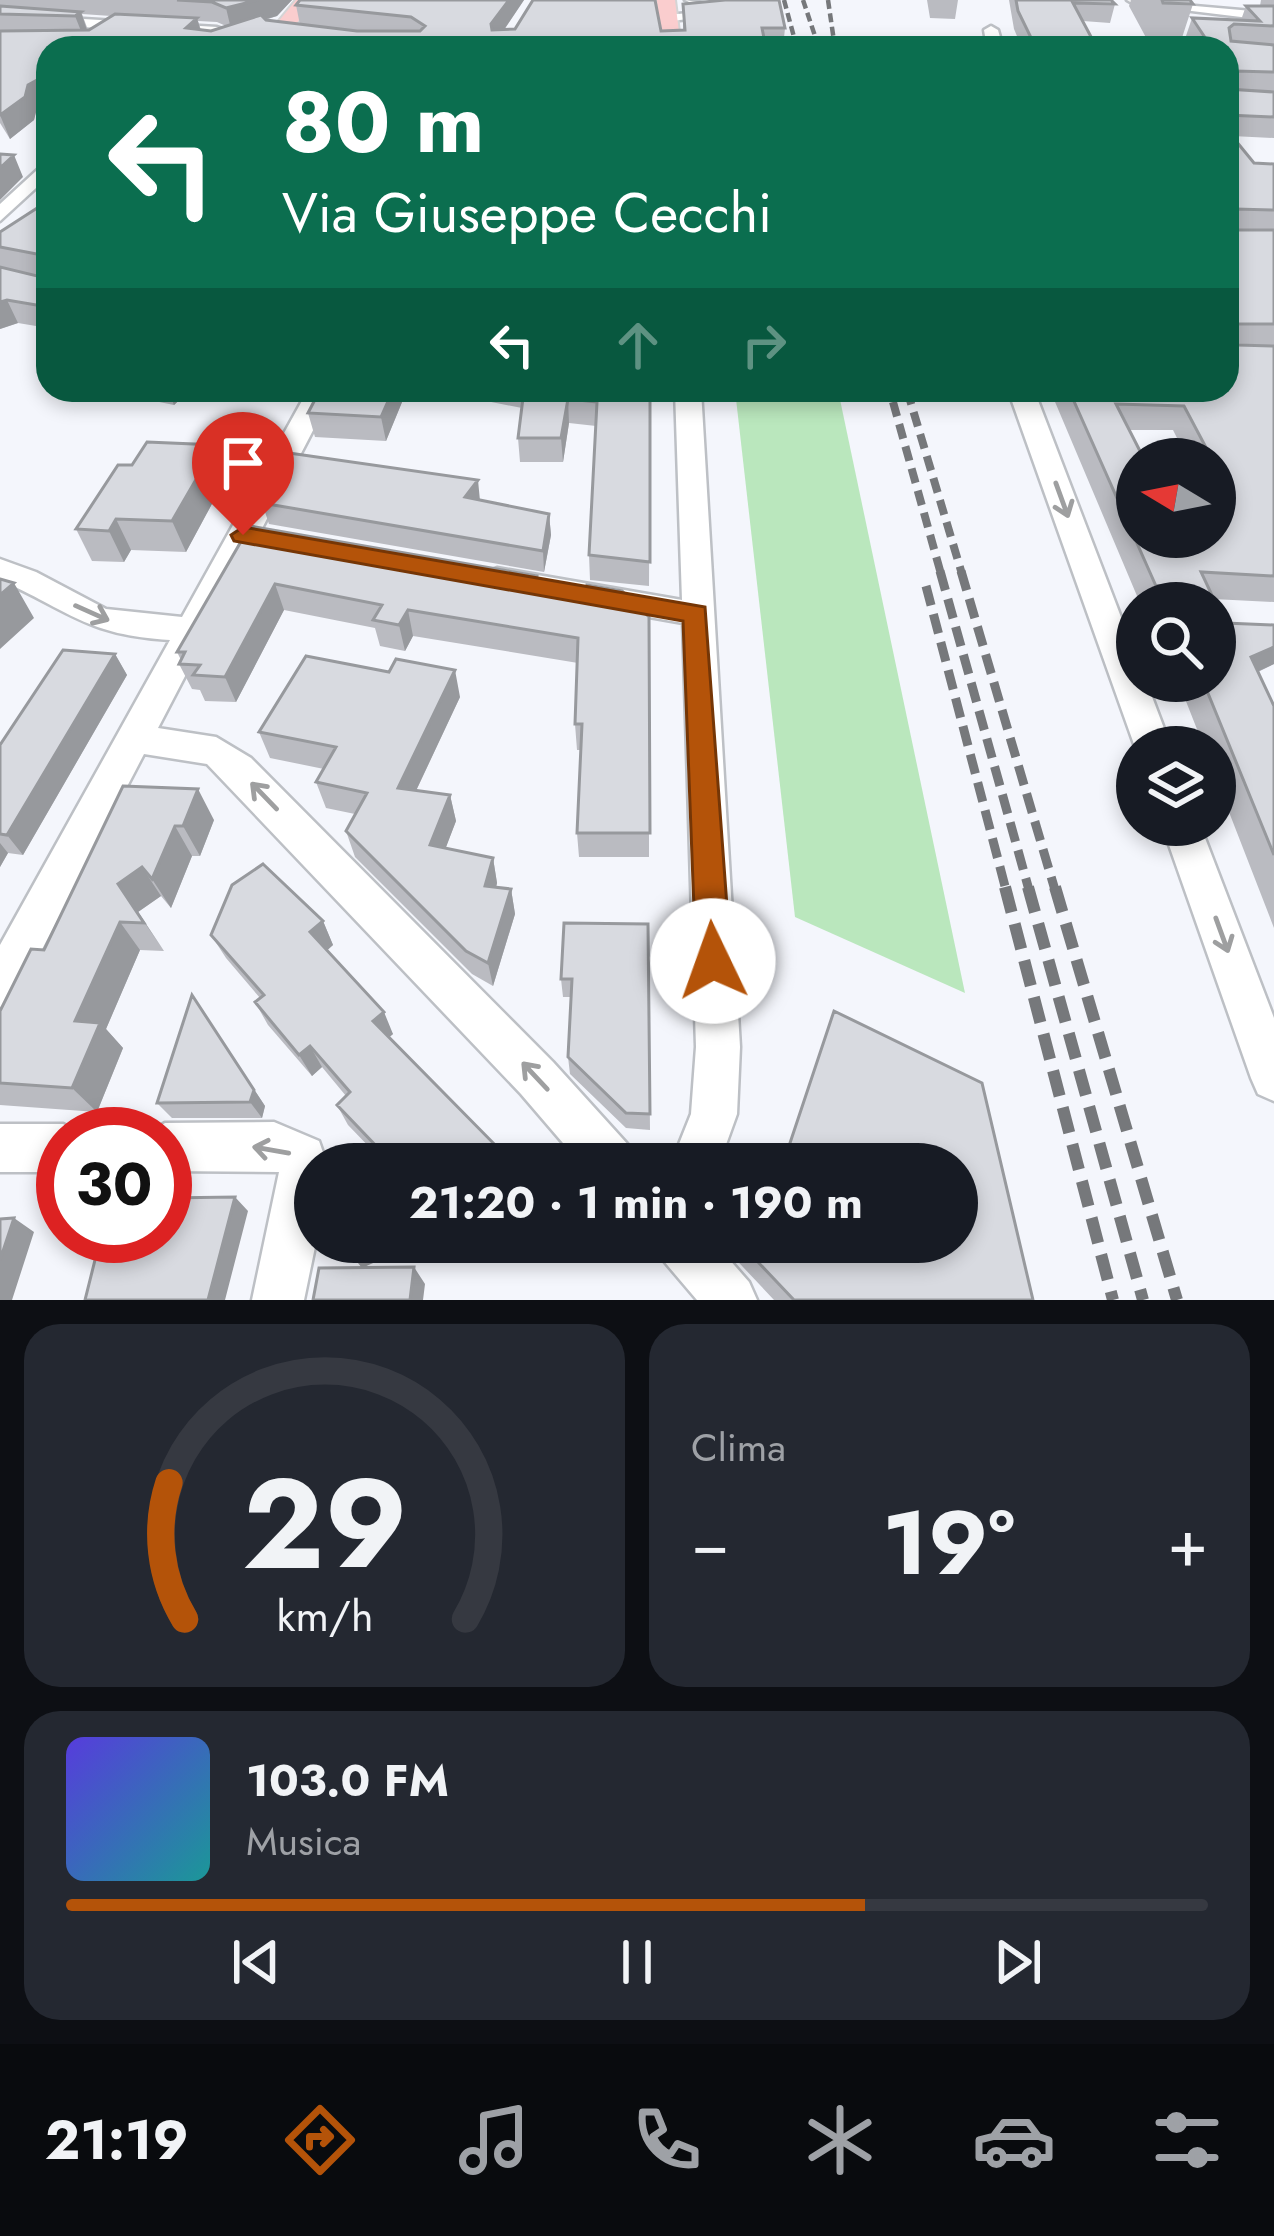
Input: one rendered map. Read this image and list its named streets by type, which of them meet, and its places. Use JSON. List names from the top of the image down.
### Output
{
  "north": "left",
  "page": {
    "turn": ["80 m", "Via Giuseppe Cecchi"],
    "limit": "30",
    "trip": "21:20 · 1 min · 190 m",
    "tile": "Clima",
    "heat": ["−", "19°", "+"],
    "song": ["103.0 FM", "Musica"],
    "tabs": "21:19",
    "gauge": ["29", "km/h"]
  }
}
